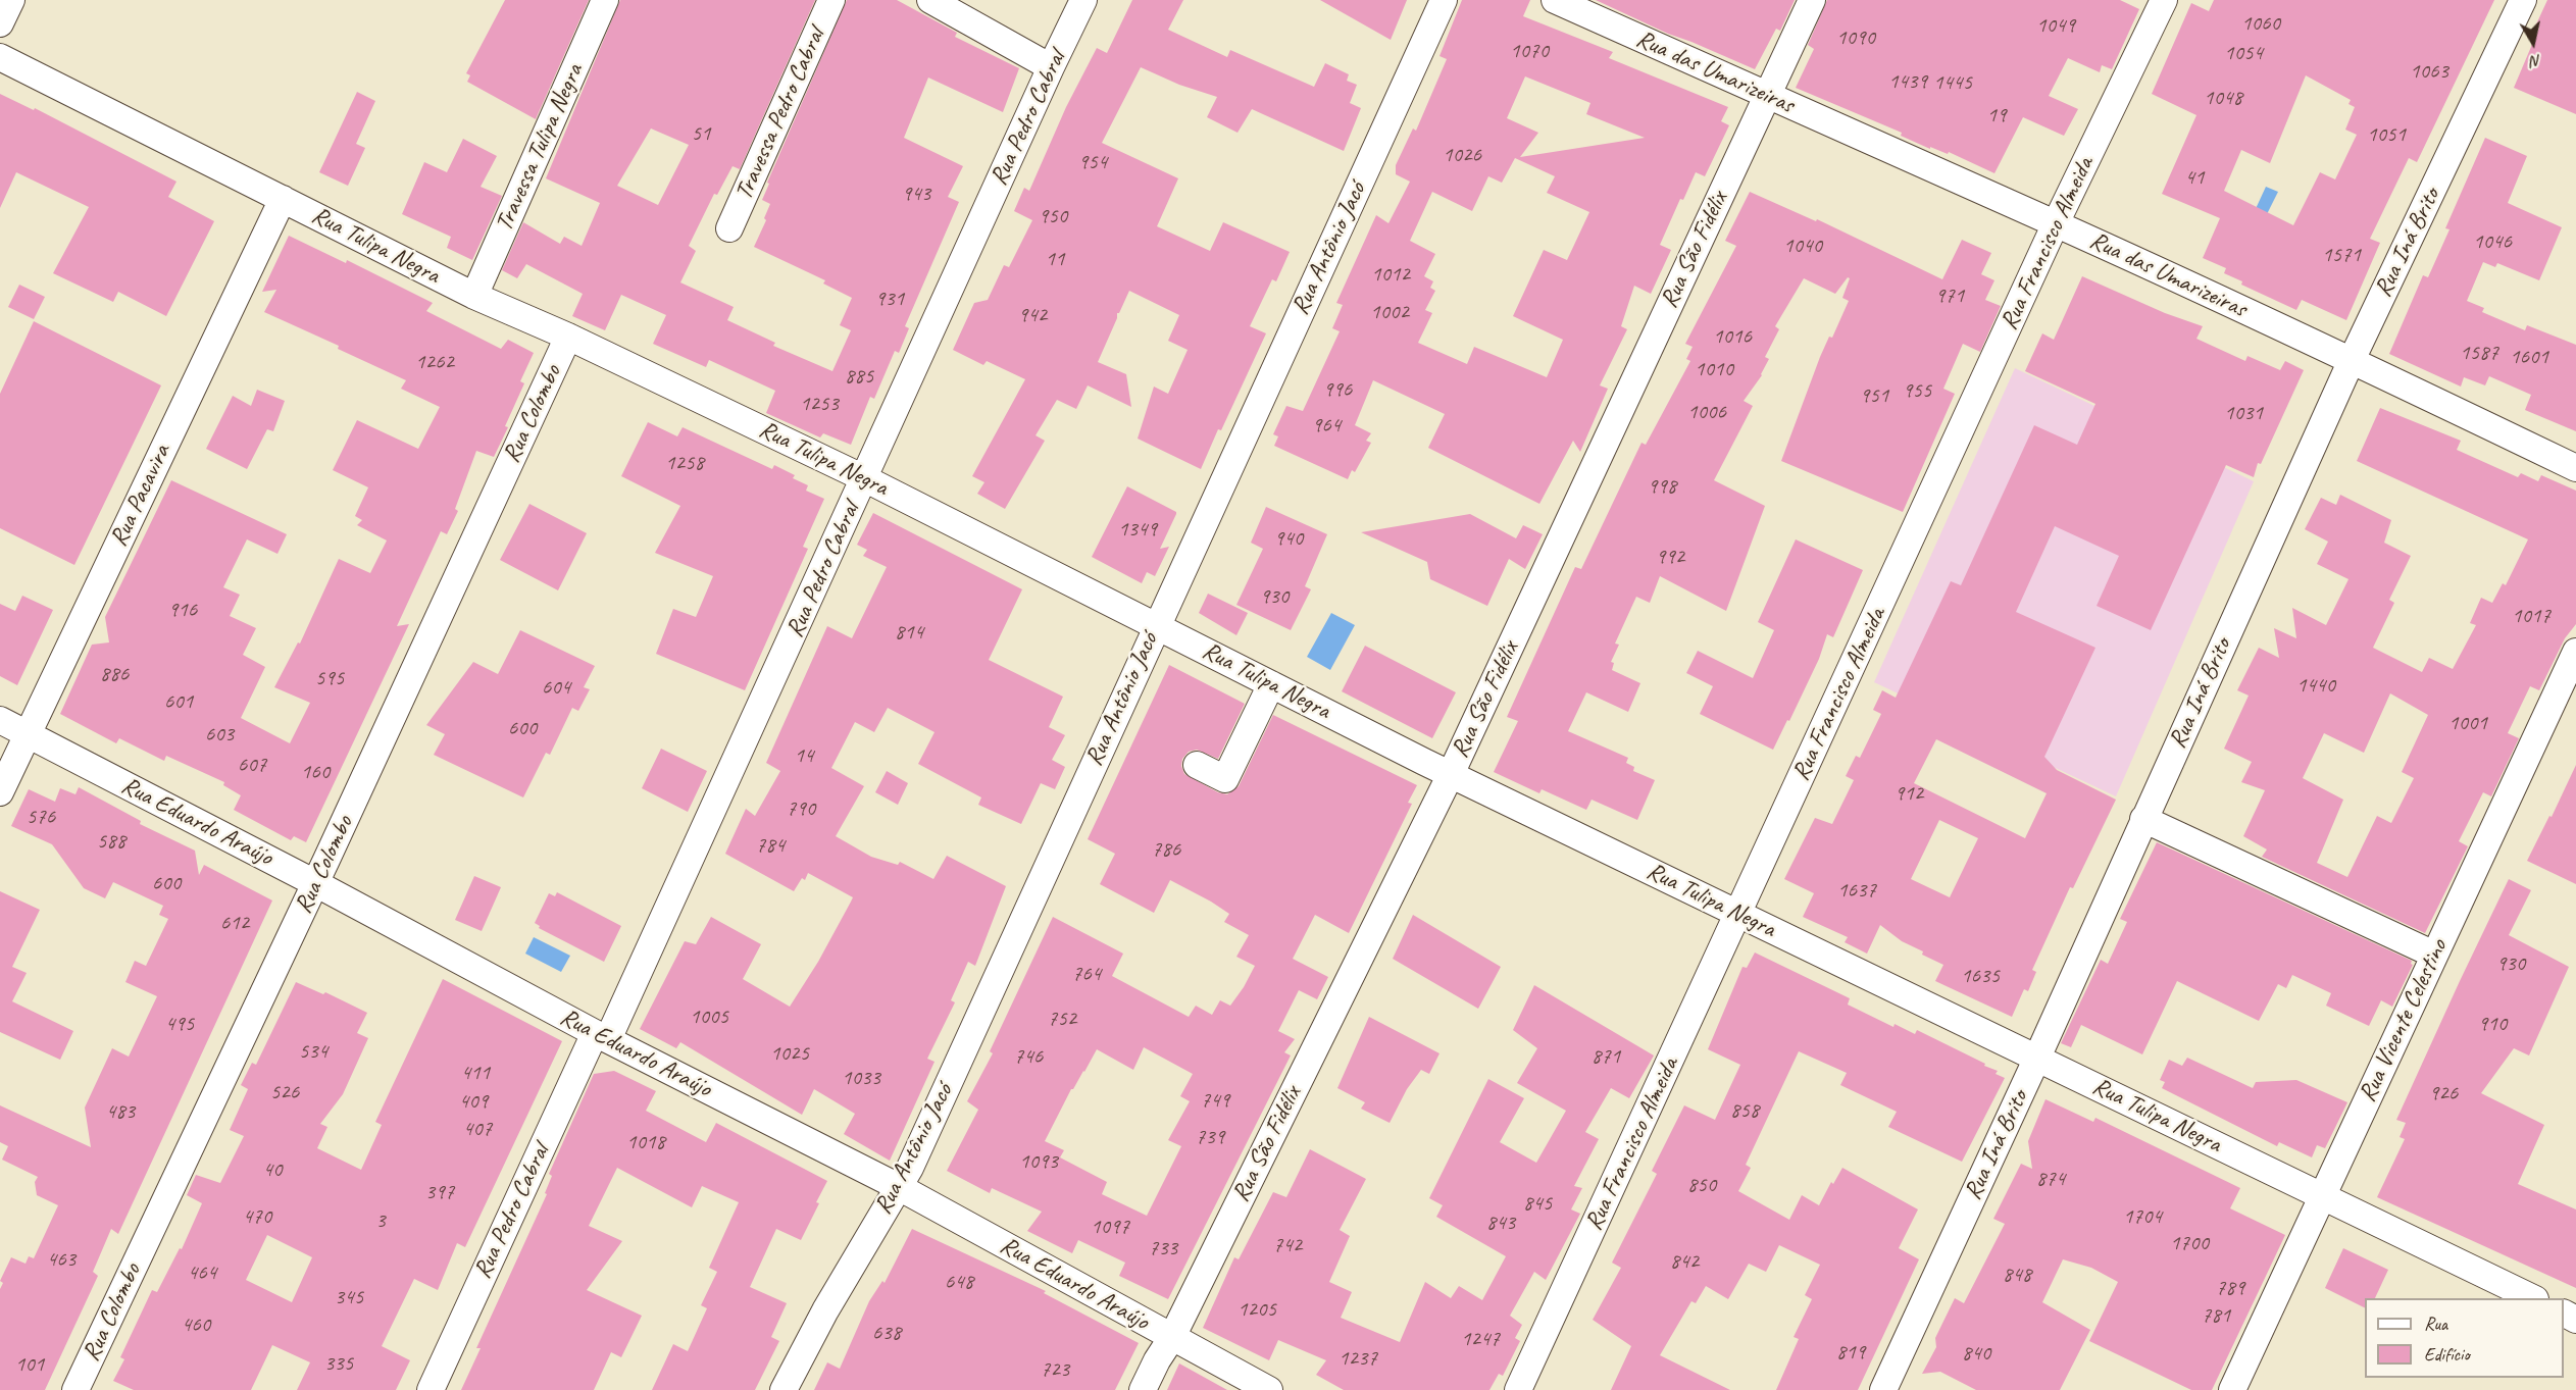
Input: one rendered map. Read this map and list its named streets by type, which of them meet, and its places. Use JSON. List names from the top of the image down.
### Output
{
  "streets": {
    "street": [
      "Rua das Umarizeiras",
      "Travessa Pedro Cabral",
      "Rua Pedro Cabral",
      "Travessa Tulipa Negra",
      "Rua Iná Brito",
      "Rua Francisco Almeida",
      "Rua Tulipa Negra",
      "Rua Antônio Jacó",
      "Rua São Fidélix",
      "Rua Colombo",
      "Rua Pacavira",
      "Rua Eduardo Araújo",
      "Rua Vicente Celestino"
    ]
  },
  "crossings": [
    ["Rua das Umarizeiras", "Rua Iná Brito"],
    ["Rua das Umarizeiras", "Rua Francisco Almeida"],
    ["Rua das Umarizeiras", "Rua São Fidélix"],
    ["Rua Pedro Cabral", "Rua Tulipa Negra"],
    ["Rua Pedro Cabral", "Rua Eduardo Araújo"],
    ["Travessa Tulipa Negra", "Rua Tulipa Negra"],
    ["Rua Iná Brito", "Rua Tulipa Negra"],
    ["Rua Francisco Almeida", "Rua Tulipa Negra"],
    ["Rua Tulipa Negra", "Rua Antônio Jacó"],
    ["Rua Tulipa Negra", "Rua São Fidélix"],
    ["Rua Tulipa Negra", "Rua Colombo"],
    ["Rua Tulipa Negra", "Rua Pacavira"],
    ["Rua Tulipa Negra", "Rua Vicente Celestino"],
    ["Rua Antônio Jacó", "Rua Eduardo Araújo"],
    ["Rua São Fidélix", "Rua Eduardo Araújo"],
    ["Rua Colombo", "Rua Eduardo Araújo"],
    ["Rua Pacavira", "Rua Eduardo Araújo"]
  ],
  "house_numbers": [
    "1060",
    "1049",
    "1090",
    "1070",
    "1054",
    "1063",
    "1439",
    "1445",
    "1048",
    "19",
    "51",
    "1051",
    "1026",
    "954",
    "41",
    "943",
    "950",
    "1046",
    "1040",
    "1571",
    "11",
    "1012",
    "971",
    "931",
    "1002",
    "942",
    "1016",
    "1587",
    "1601",
    "1262",
    "1010",
    "885",
    "996",
    "955",
    "951",
    "1253",
    "1006",
    "1031",
    "964",
    "1258",
    "998",
    "1349",
    "940",
    "992",
    "930",
    "916",
    "1017",
    "814",
    "886",
    "595",
    "1440",
    "604",
    "601",
    "1001",
    "600",
    "603",
    "14",
    "607",
    "160",
    "912",
    "790",
    "576",
    "588",
    "784",
    "786",
    "600",
    "1637",
    "612",
    "930",
    "764",
    "1635",
    "1005",
    "752",
    "495",
    "910",
    "534",
    "1025",
    "746",
    "871",
    "411",
    "1033",
    "526",
    "926",
    "749",
    "409",
    "858",
    "483",
    "407",
    "739",
    "1018",
    "1093",
    "40",
    "874",
    "850",
    "397",
    "845",
    "470",
    "1704",
    "3",
    "843",
    "1097",
    "1700",
    "742",
    "733",
    "463",
    "842",
    "464",
    "848",
    "648",
    "789",
    "345",
    "1205",
    "781",
    "460",
    "638",
    "1247",
    "819",
    "840",
    "1237",
    "335",
    "101",
    "723"
  ],
  "legend": ["Rua", "Edifício"],
  "north": "bottom"
}
